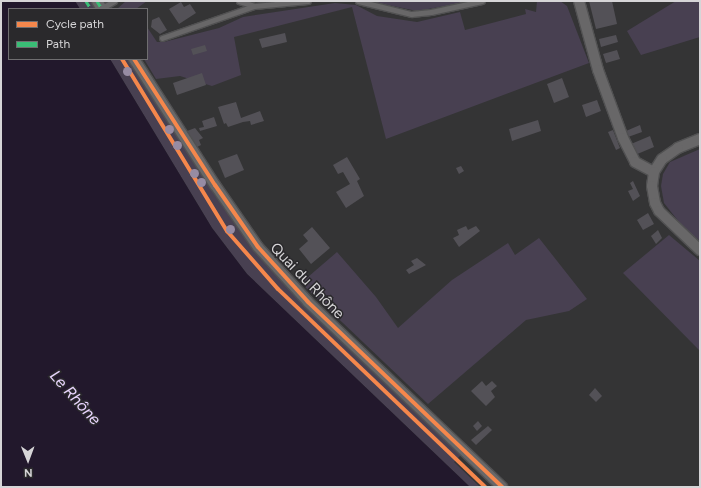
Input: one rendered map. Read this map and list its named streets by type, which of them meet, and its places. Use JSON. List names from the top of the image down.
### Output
{
  "streets": {
    "street": ["Quai du Rhône"]
  },
  "water": ["Le Rhône"],
  "legend": ["Cycle path", "Path"],
  "north": "bottom"
}
